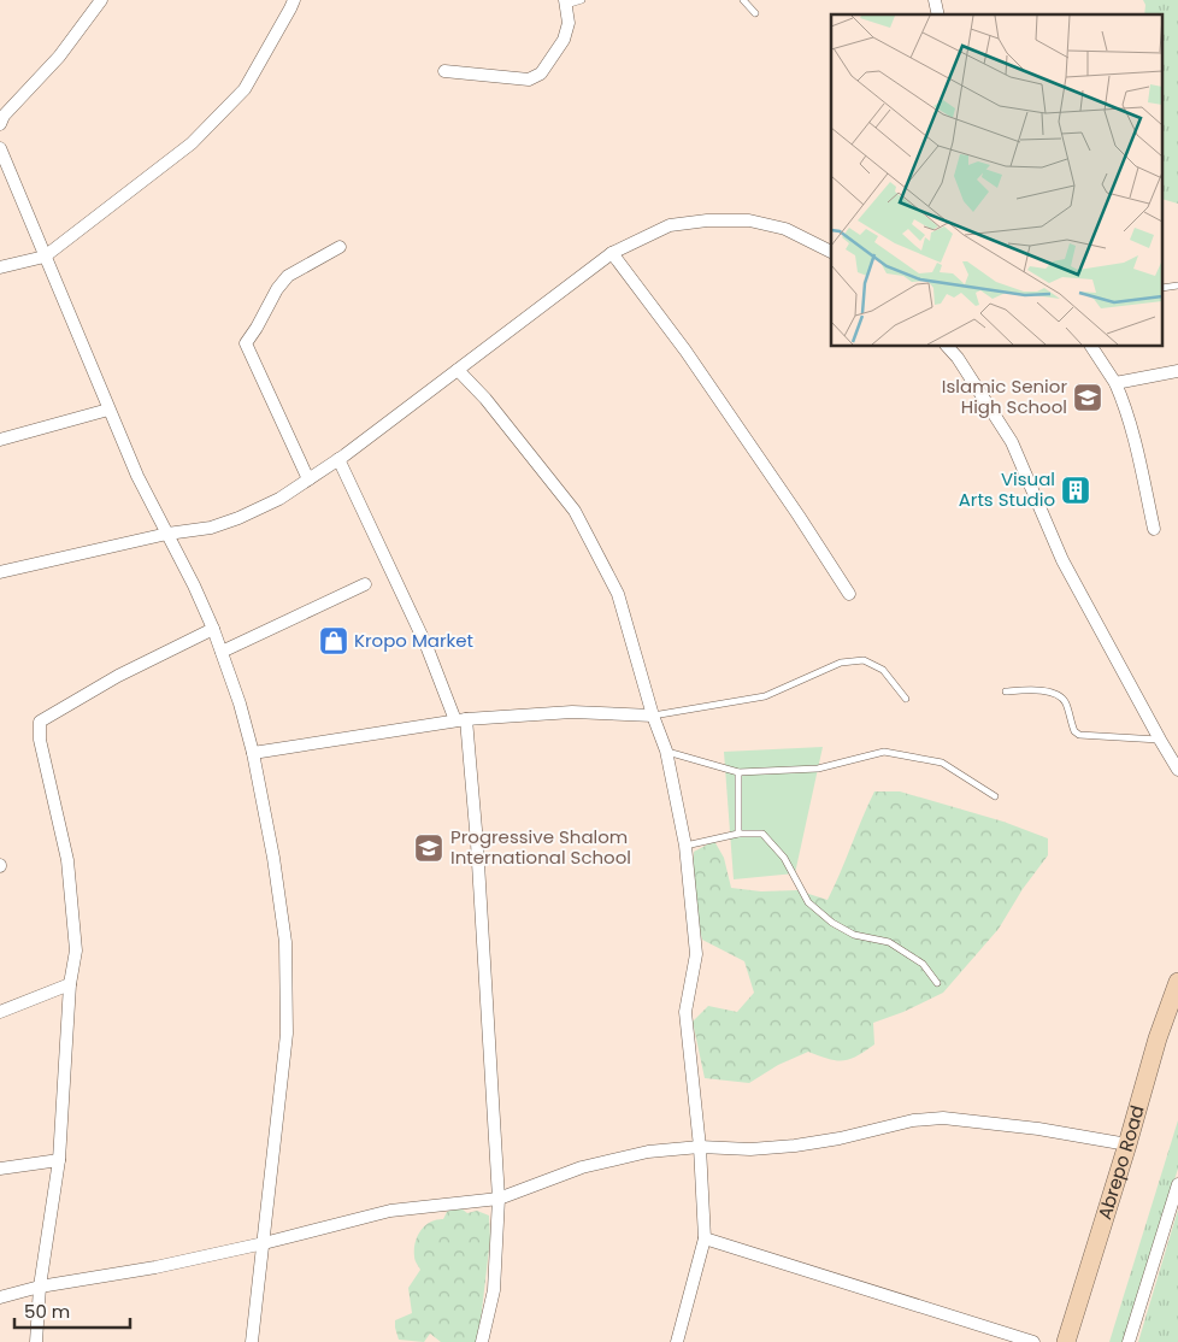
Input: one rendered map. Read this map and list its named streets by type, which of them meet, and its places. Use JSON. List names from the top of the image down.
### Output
{
  "streets": {
    "main road": ["Abrepo Road"]
  },
  "places": {
    "school or university": ["Islamic Senior High School", "Progressive Shalom International School"],
    "building": ["Visual Arts Studio"],
    "shop": ["Kropo Market"]
  },
  "scale_bar": "50 m"
}
